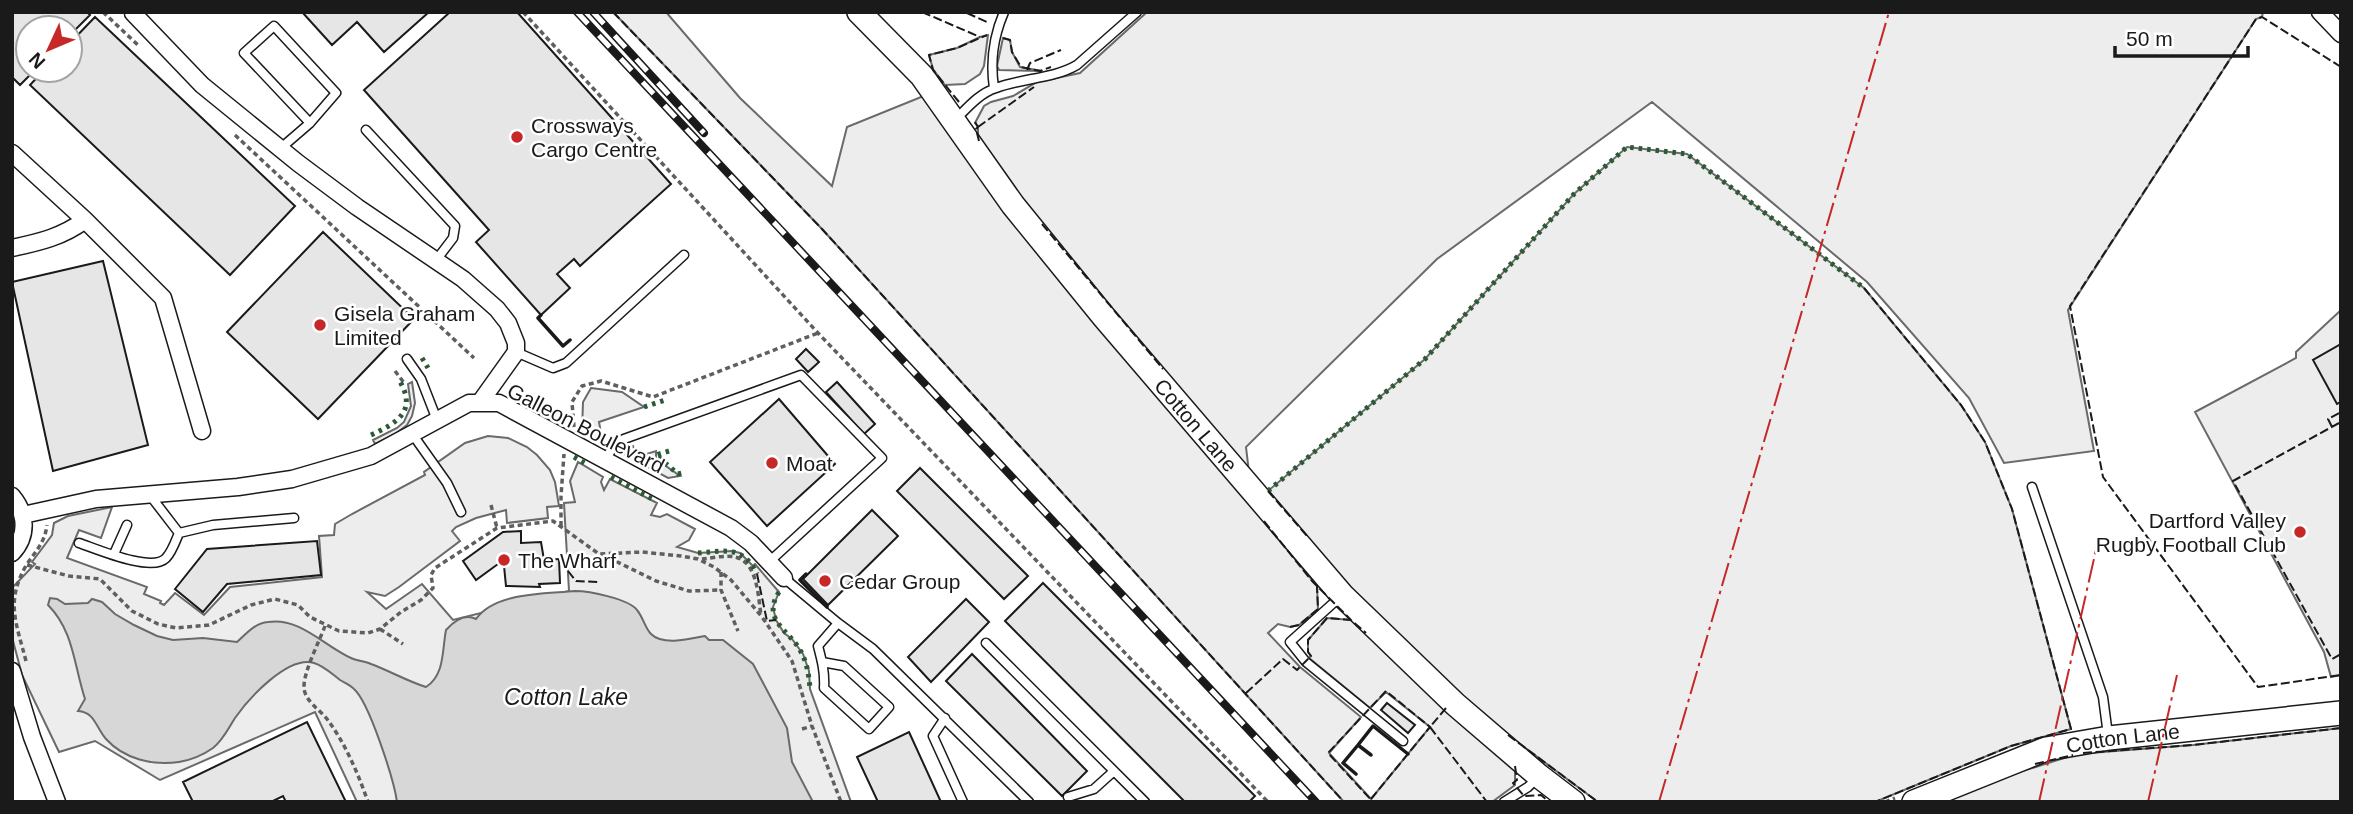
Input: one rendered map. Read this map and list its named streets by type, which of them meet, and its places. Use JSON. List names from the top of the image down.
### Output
{
  "streets": {
    "street": ["Cotton Lane", "Galleon Boulevard"]
  },
  "water": ["Cotton Lake"],
  "places": [
    "Crossways Cargo Centre",
    "Gisela Graham Limited",
    "Moat",
    "Dartford Valley Rugby Football Club",
    "The Wharf",
    "Cedar Group"
  ],
  "scale_bar": "50 m",
  "north": "bottom left"
}
